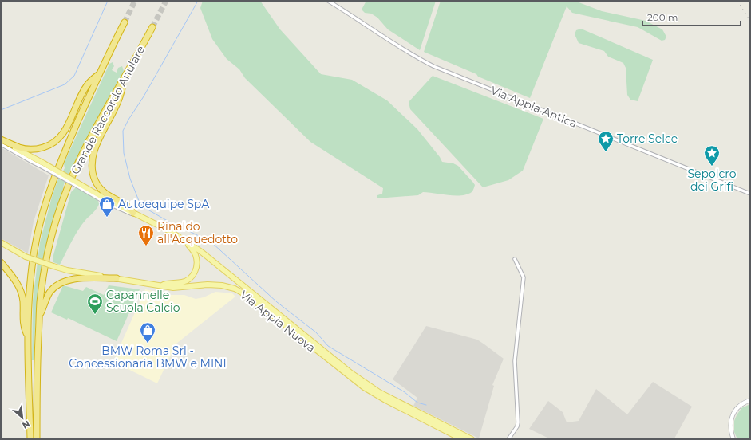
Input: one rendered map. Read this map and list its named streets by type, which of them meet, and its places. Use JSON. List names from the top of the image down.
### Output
{
  "streets": {
    "highway": ["Grande Raccordo Anulare"],
    "main road": ["Via Appia Nuova"],
    "street": ["Via Appia Antica"]
  },
  "places": {
    "place": ["Torre Selce", "Sepolcro dei Grifi"],
    "shop": ["Autoequipe SpA", "BMW Roma Srl - Concessionaria BMW e MINI"],
    "restaurant": ["Rinaldo all'Acquedotto"],
    "sports": ["Capannelle Scuola Calcio"]
  },
  "scale_bar": "200 m",
  "north": "bottom right"
}
